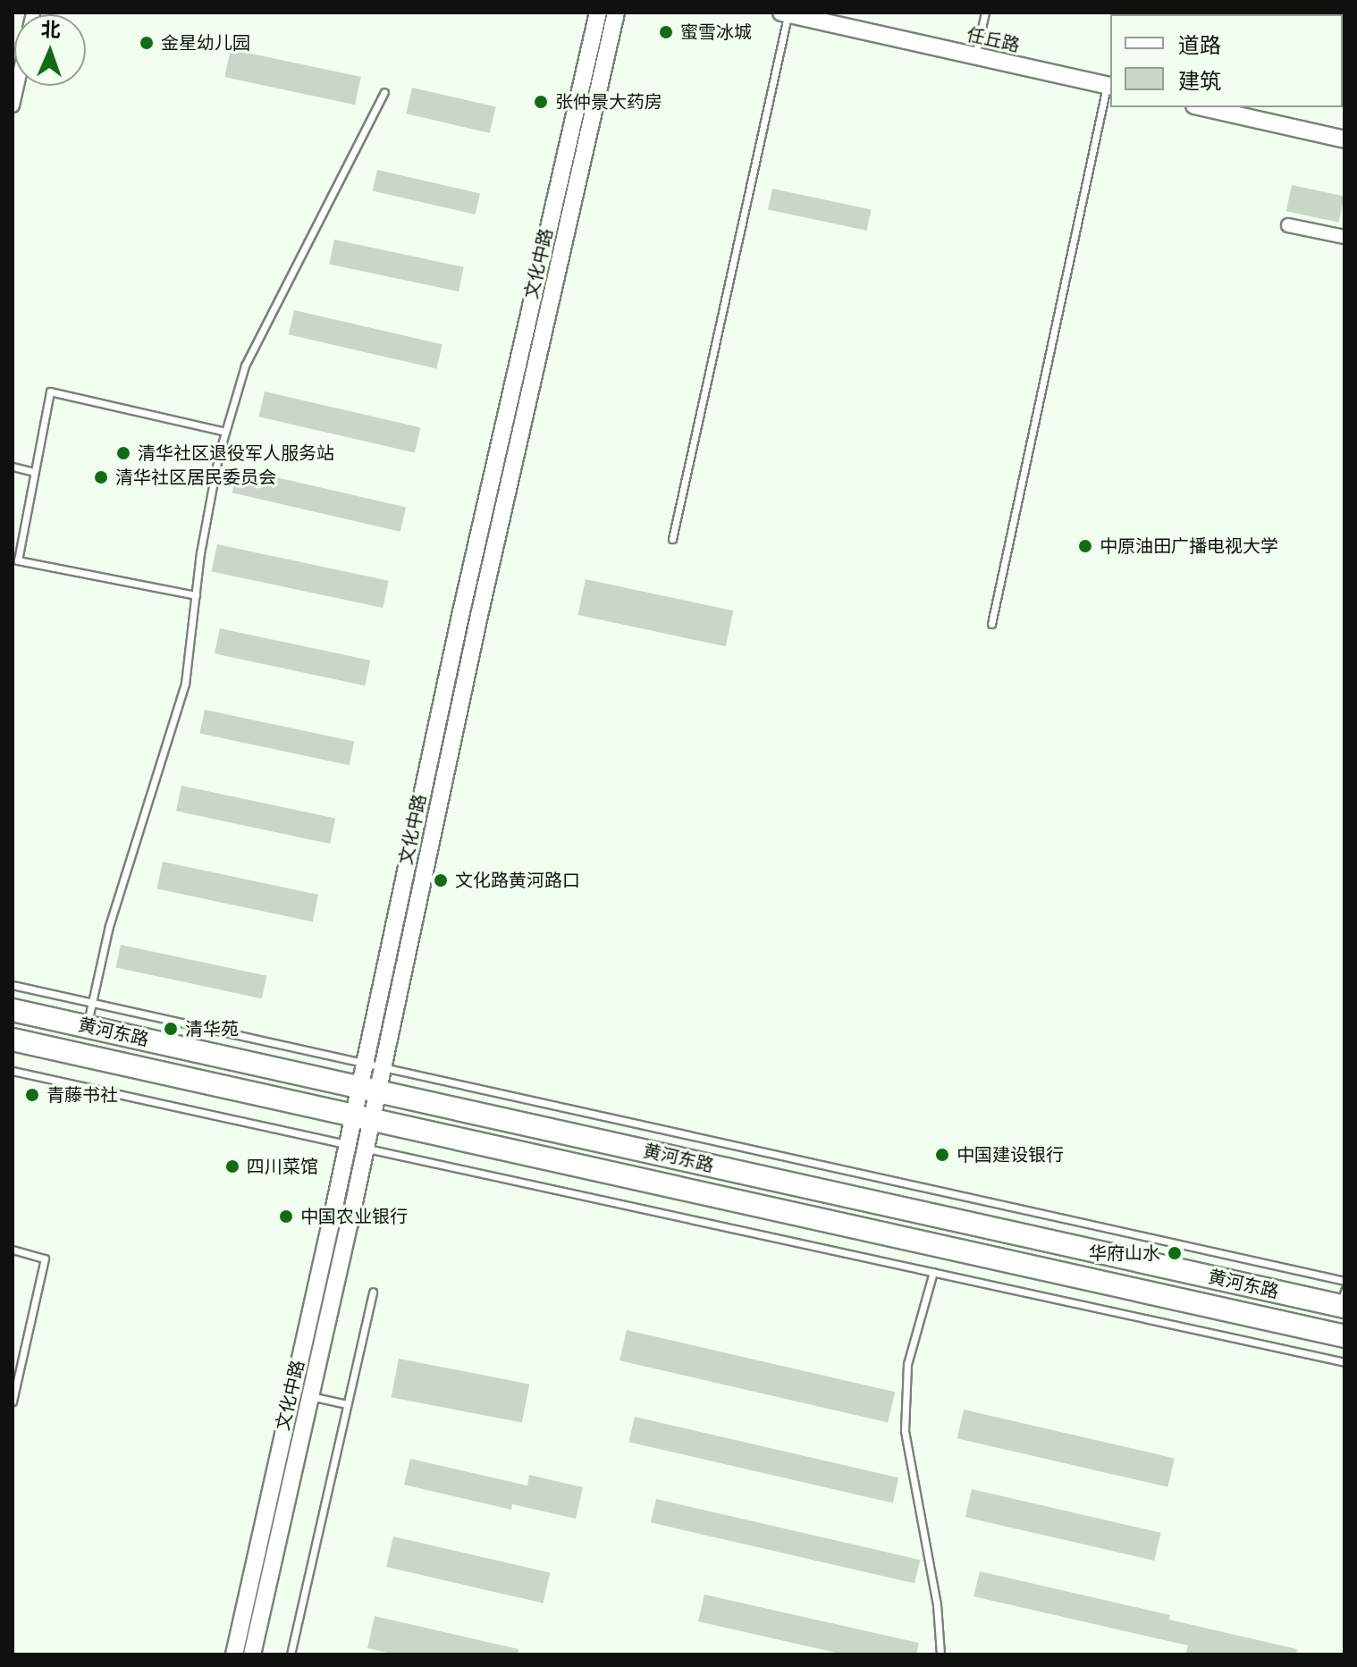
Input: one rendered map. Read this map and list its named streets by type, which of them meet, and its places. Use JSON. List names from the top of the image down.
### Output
{
  "streets": {
    "main road": ["黄河东路"],
    "street": ["任丘路", "文化中路"]
  },
  "crossings": [
    ["文化中路", "黄河东路"]
  ],
  "places": [
    "蜜雪冰城",
    "金星幼儿园",
    "张仲景大药房",
    "清华社区退役军人服务站",
    "清华社区居民委员会",
    "中原油田广播电视大学",
    "文化路黄河路口",
    "清华苑",
    "青藤书社",
    "中国建设银行",
    "四川菜馆",
    "中国农业银行",
    "华府山水"
  ],
  "legend": ["道路", "建筑"],
  "north": "top"
}
